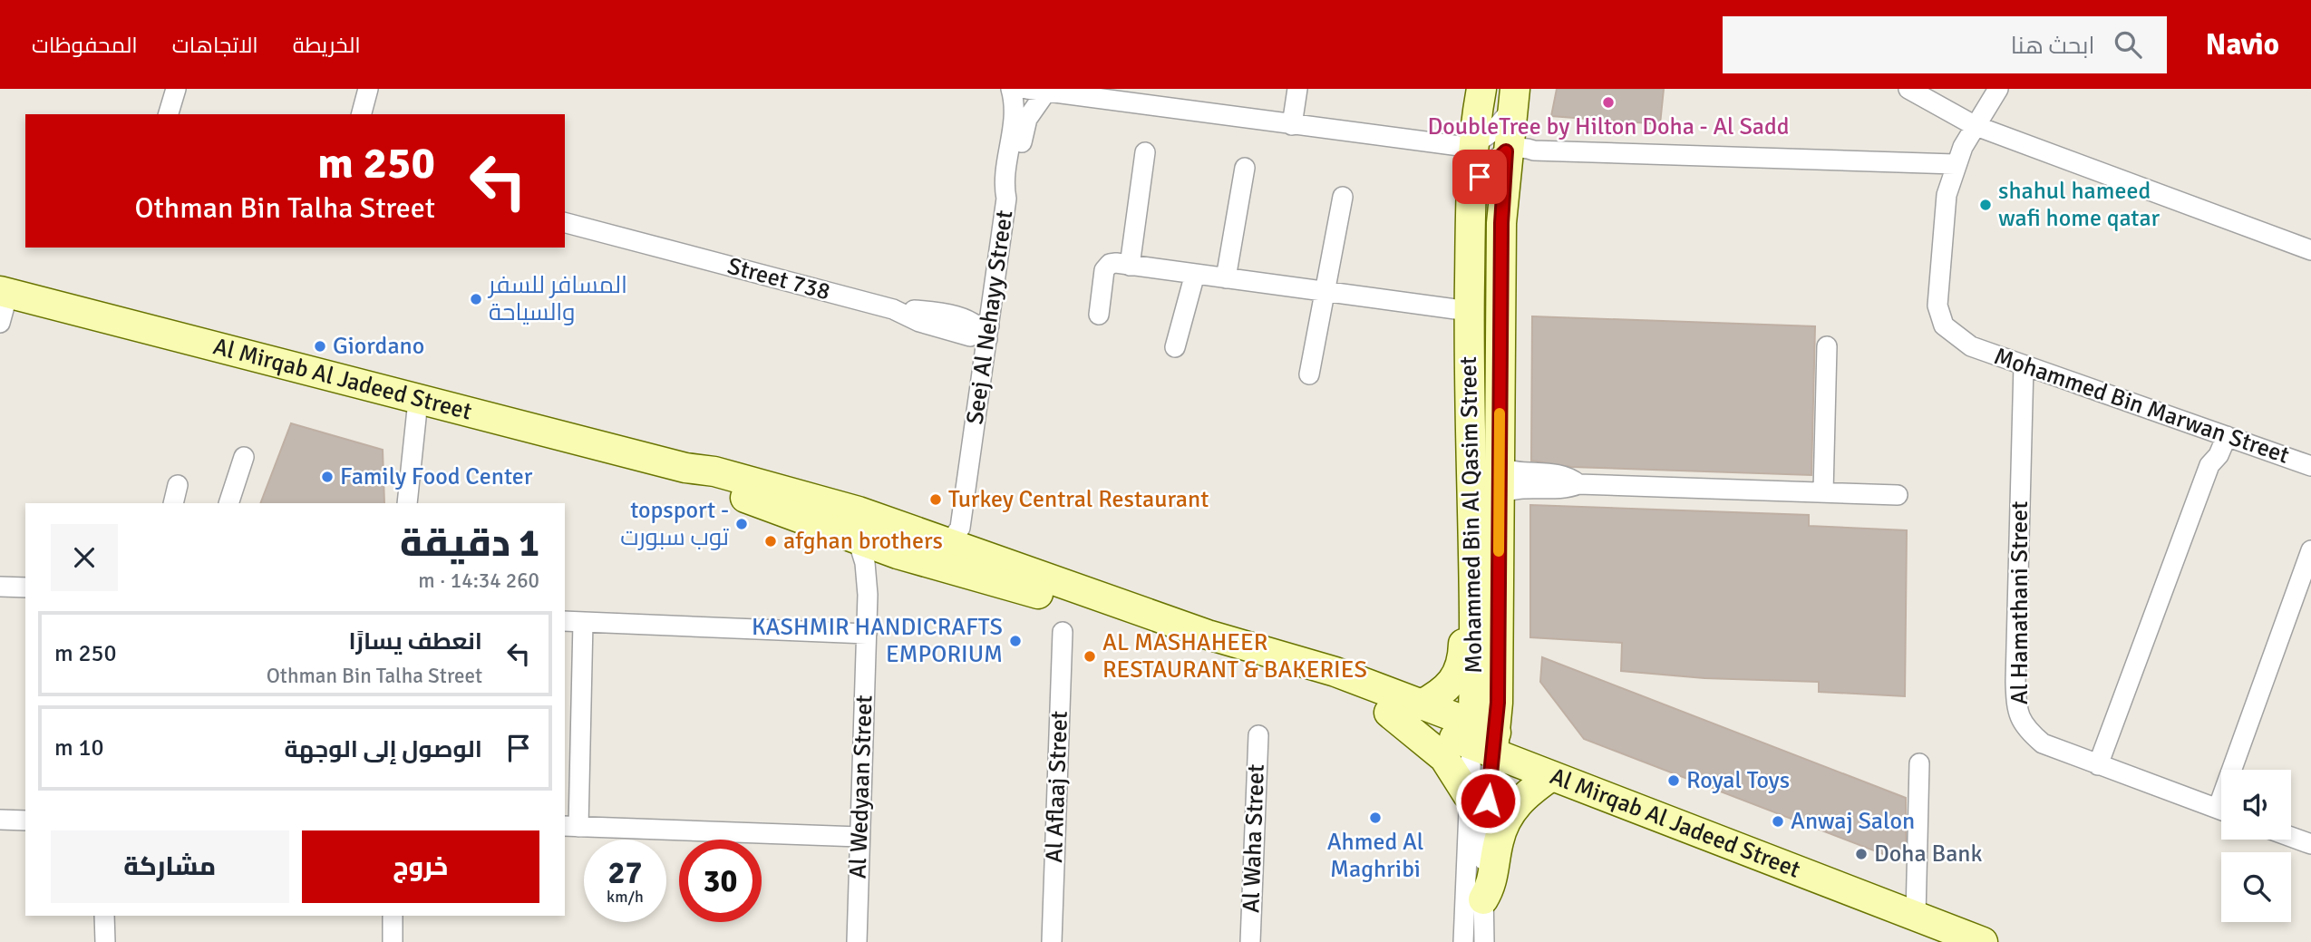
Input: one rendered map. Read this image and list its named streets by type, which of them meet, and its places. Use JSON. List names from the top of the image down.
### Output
{
  "streets": {
    "street": [
      "Street 738",
      "Seej Al Nehayy Street",
      "Al Mirqab Al Jadeed Street",
      "Mohammed Bin Marwan Street",
      "Mohammed Bin Al Qasim Street",
      "Al Hamathani Street",
      "Al Wedyaan Street",
      "Al Aflaaj Street",
      "Al Waha Street"
    ]
  },
  "crossings": [
    ["Street 738", "Seej Al Nehayy Street"],
    ["Seej Al Nehayy Street", "Al Mirqab Al Jadeed Street"],
    ["Al Mirqab Al Jadeed Street", "Mohammed Bin Al Qasim Street"],
    ["Al Mirqab Al Jadeed Street", "Al Wedyaan Street"],
    ["Mohammed Bin Marwan Street", "Al Hamathani Street"]
  ],
  "places": [
    "DoubleTree by Hilton Doha - Al Sadd",
    "shahul hameed wafi home qatar",
    "المسافر للسفر والسياحة",
    "Giordano",
    "Family Food Center",
    "Turkey Central Restaurant",
    "topsport - توب سبورت",
    "afghan brothers",
    "KASHMIR HANDICRAFTS EMPORIUM",
    "AL MASHAHEER RESTAURANT & BAKERIES",
    "Royal Toys",
    "Ahmed Al Maghribi",
    "Anwaj Salon",
    "Doha Bank"
  ],
  "page": {
    "header": "Navio",
    "search": "ابحث هنا",
    "nav": ["الخريطة", "الاتجاهات", "المحفوظات"],
    "turn": ["250 m", "Othman Bin Talha Street"],
    "heading": ["1 دقيقة", "260 m · 14:34"],
    "list": [
      {
        "name": "انعطف يسارًا",
        "note": "Othman Bin Talha Street",
        "value": "250 m"
      },
      {
        "name": "الوصول إلى الوجهة",
        "value": "10 m"
      }
    ],
    "buttons": ["خروج", "مشاركة"],
    "speed": "27 km/h",
    "limit": "30"
  }
}
